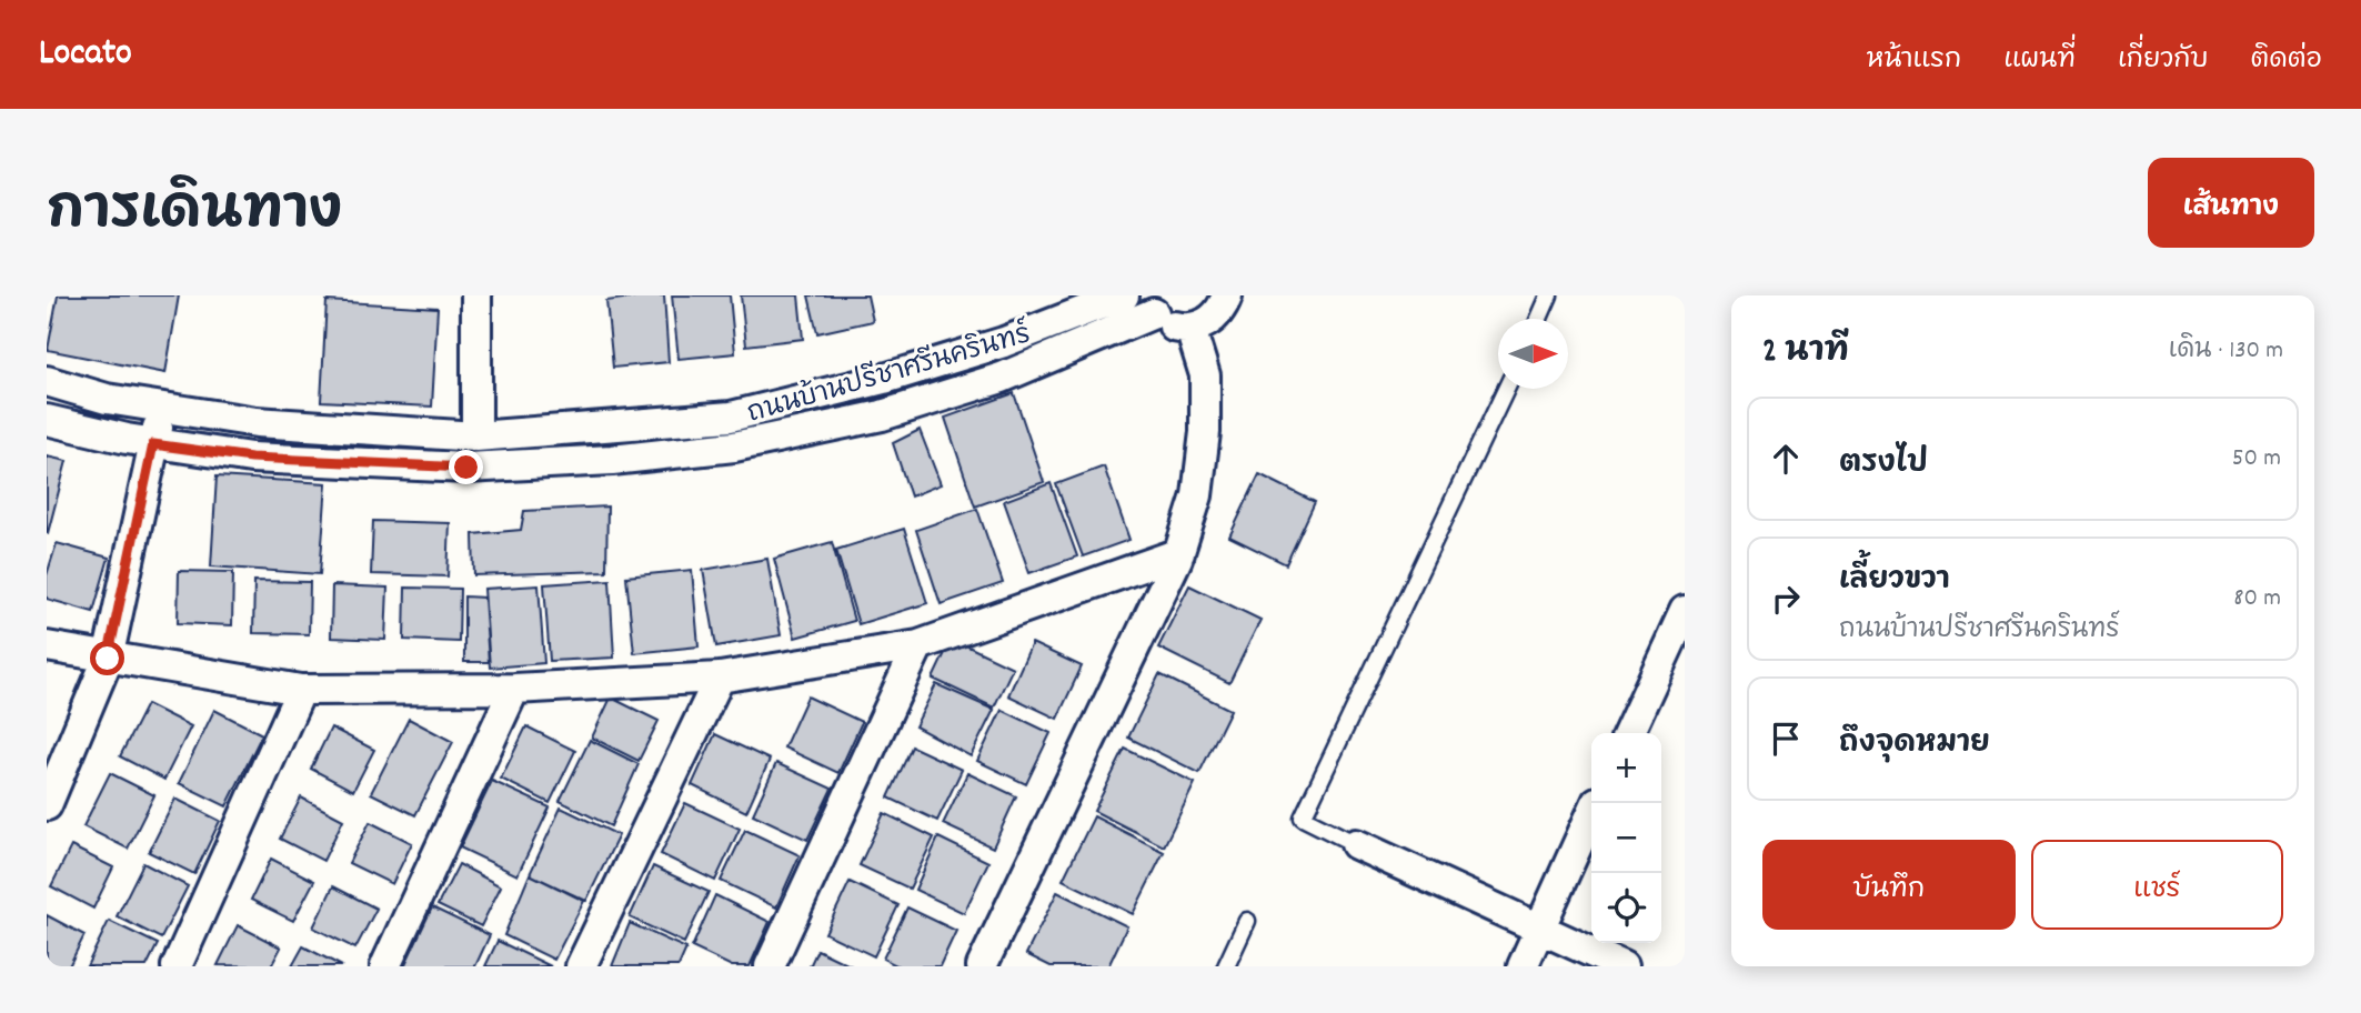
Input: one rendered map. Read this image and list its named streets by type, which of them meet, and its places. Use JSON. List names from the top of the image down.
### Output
{
  "streets": {
    "street": ["ถนนบ้านปรีชาศรีนครินทร์"]
  },
  "north": "right",
  "page": {
    "header": "Locato",
    "nav": [
      "หน้าแรก",
      "แผนที่",
      "เกี่ยวกับ",
      "ติดต่อ"
    ],
    "title": "การเดินทาง",
    "buttons": [
      "เส้นทาง",
      ["บันทึก", "แชร์"]
    ],
    "heading": ["2 นาที", "เดิน · 130 m"],
    "list": [
      ["ตรงไป", "50 m"],
      ["เลี้ยวขวา", "ถนนบ้านปรีชาศรีนครินทร์", "80 m"],
      "ถึงจุดหมาย"
    ],
    "map_buttons": ["+", "−"]
  }
}
